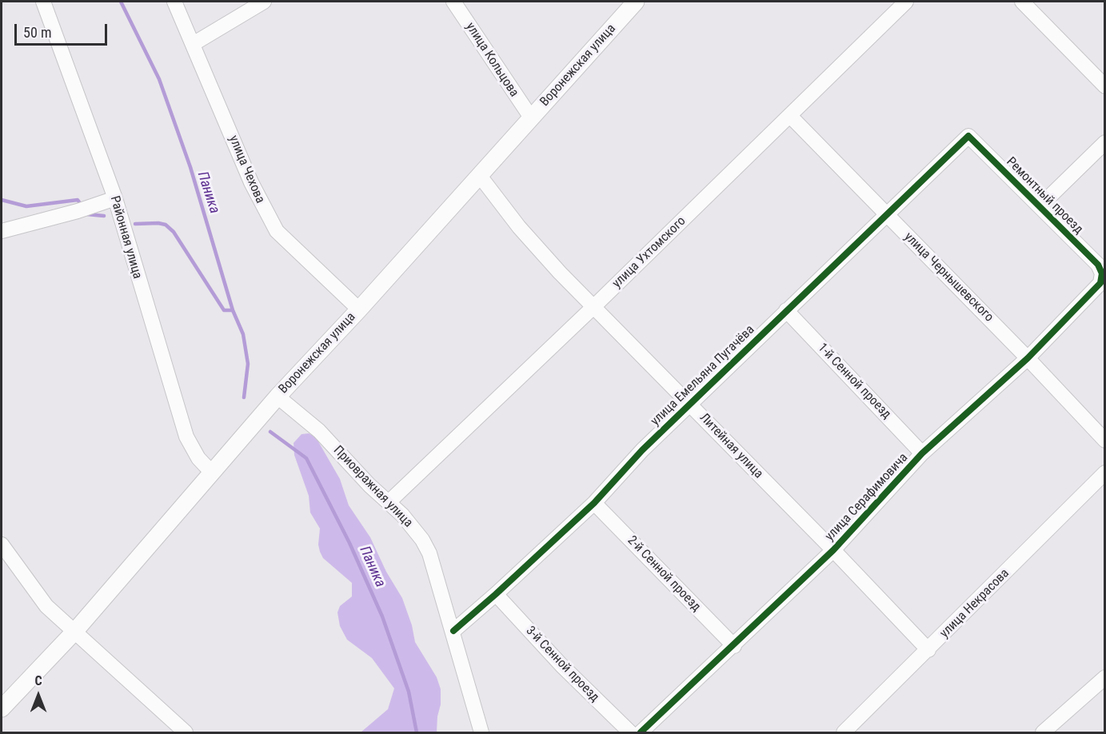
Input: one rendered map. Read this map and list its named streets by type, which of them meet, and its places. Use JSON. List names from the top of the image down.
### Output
{
  "streets": {
    "street": [
      "улица Кольцова",
      "Воронежская улица",
      "улица Чехова",
      "Ремонтный проезд",
      "Районная улица",
      "улица Ухтомского",
      "улица Чернышевского",
      "улица Емельяна Пугачёва",
      "1-й Сенной проезд",
      "Литейная улица",
      "Приовражная улица",
      "улица Серафимовича",
      "2-й Сенной проезд",
      "улица Некрасова",
      "3-й Сенной проезд"
    ]
  },
  "crossings": [
    ["улица Кольцова", "Воронежская улица"],
    ["Воронежская улица", "улица Чехова"],
    ["Воронежская улица", "Районная улица"],
    ["Воронежская улица", "Литейная улица"],
    ["Воронежская улица", "Приовражная улица"],
    ["Ремонтный проезд", "улица Емельяна Пугачёва"],
    ["Ремонтный проезд", "улица Серафимовича"],
    ["улица Ухтомского", "улица Чернышевского"],
    ["улица Ухтомского", "Литейная улица"],
    ["улица Ухтомского", "Приовражная улица"],
    ["улица Чернышевского", "улица Емельяна Пугачёва"],
    ["улица Чернышевского", "улица Серафимовича"],
    ["улица Емельяна Пугачёва", "1-й Сенной проезд"],
    ["улица Емельяна Пугачёва", "Литейная улица"],
    ["улица Емельяна Пугачёва", "Приовражная улица"],
    ["улица Емельяна Пугачёва", "2-й Сенной проезд"],
    ["улица Емельяна Пугачёва", "3-й Сенной проезд"],
    ["1-й Сенной проезд", "улица Серафимовича"],
    ["Литейная улица", "улица Серафимовича"],
    ["Литейная улица", "улица Некрасова"],
    ["улица Серафимовича", "2-й Сенной проезд"]
  ],
  "water": ["Паника"],
  "scale_bar": "50 m",
  "north": "top"
}
